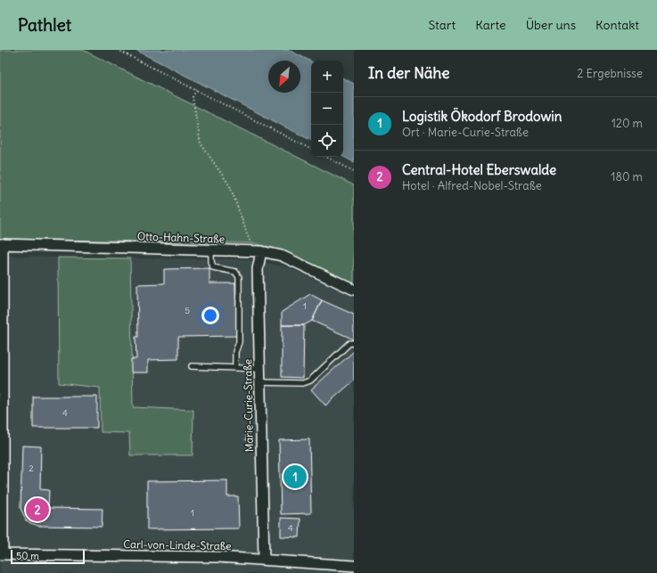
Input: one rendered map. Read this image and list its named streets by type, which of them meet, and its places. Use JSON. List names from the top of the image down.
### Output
{
  "streets": {
    "street": ["Otto-Hahn-Straße", "Marie-Curie-Straße", "Carl-von-Linde-Straße"]
  },
  "crossings": [
    ["Otto-Hahn-Straße", "Marie-Curie-Straße"],
    ["Marie-Curie-Straße", "Carl-von-Linde-Straße"]
  ],
  "house_numbers": [
    "1",
    "5",
    "4",
    "2",
    "1",
    "4"
  ],
  "scale_bar": "50 m",
  "north": "bottom left",
  "page": {
    "header": "Pathlet",
    "nav": [
      "Start",
      "Karte",
      "Über uns",
      "Kontakt"
    ],
    "heading": ["In der Nähe", "2 Ergebnisse"],
    "map_buttons": ["+", "−"],
    "list": [
      {
        "mark": "1",
        "name": "Logistik Ökodorf Brodowin",
        "note": "Ort · Marie-Curie-Straße",
        "value": "120 m"
      },
      {
        "mark": "2",
        "name": "Central-Hotel Eberswalde",
        "note": "Hotel · Alfred-Nobel-Straße",
        "value": "180 m"
      }
    ],
    "pins": ["1", "2"],
    "scale": "50 m"
  }
}
